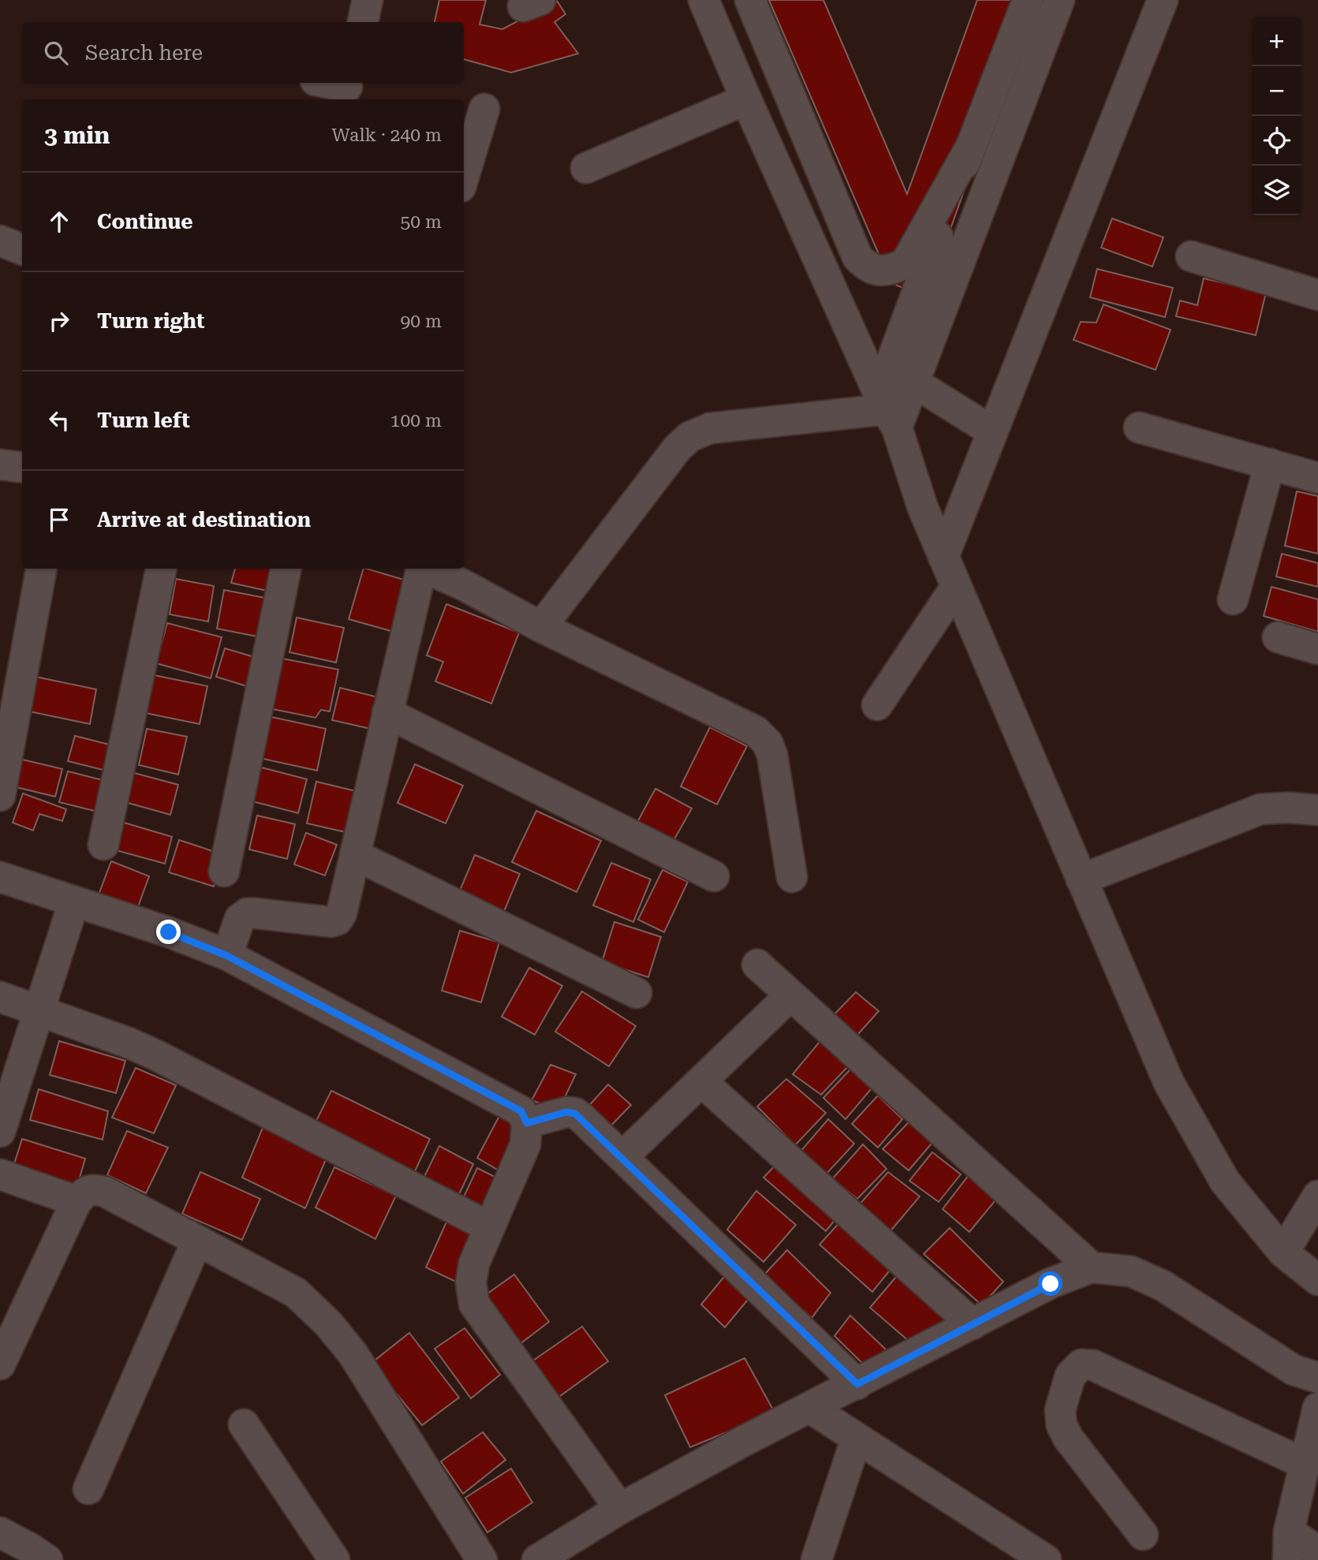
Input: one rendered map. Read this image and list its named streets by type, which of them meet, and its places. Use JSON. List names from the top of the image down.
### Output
{
  "page": {
    "map_buttons": ["+", "−"],
    "search": "Search here",
    "heading": ["3 min", "Walk · 240 m"],
    "list": [
      ["Continue", "50 m"],
      ["Turn right", "90 m"],
      ["Turn left", "100 m"],
      "Arrive at destination"
    ]
  }
}
